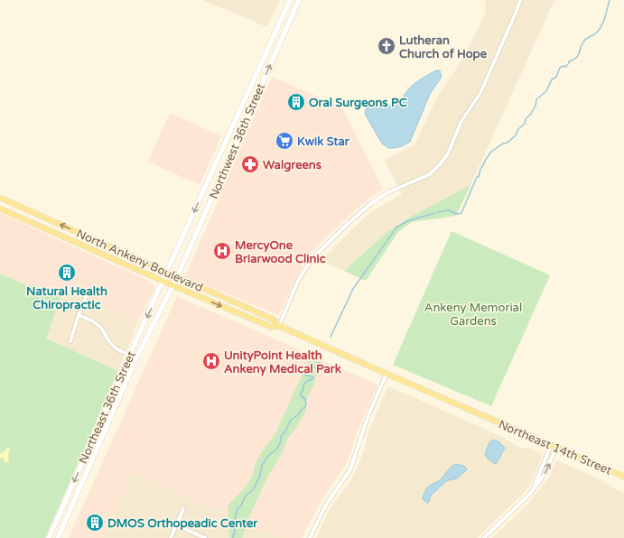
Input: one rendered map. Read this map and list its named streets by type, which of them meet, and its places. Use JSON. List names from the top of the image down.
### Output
{
  "streets": {
    "main road": [
      "Northwest 36th Street",
      "North Ankeny Boulevard",
      "Northeast 36th Street",
      "Northeast 14th Street"
    ]
  },
  "crossings": [
    ["Northwest 36th Street", "North Ankeny Boulevard"],
    ["Northwest 36th Street", "Northeast 36th Street"],
    ["North Ankeny Boulevard", "Northeast 36th Street"],
    ["North Ankeny Boulevard", "Northeast 14th Street"]
  ],
  "parks": ["Ankeny Memorial Gardens"],
  "places": {
    "church": ["Lutheran Church of Hope"],
    "building": ["Oral Surgeons PC", "Natural Health Chiropractic", "DMOS Orthopeadic Center"],
    "supermarket": ["Kwik Star"],
    "pharmacy": ["Walgreens"],
    "hospital": ["MercyOne Briarwood Clinic", "UnityPoint Health Ankeny Medical Park"]
  }
}
